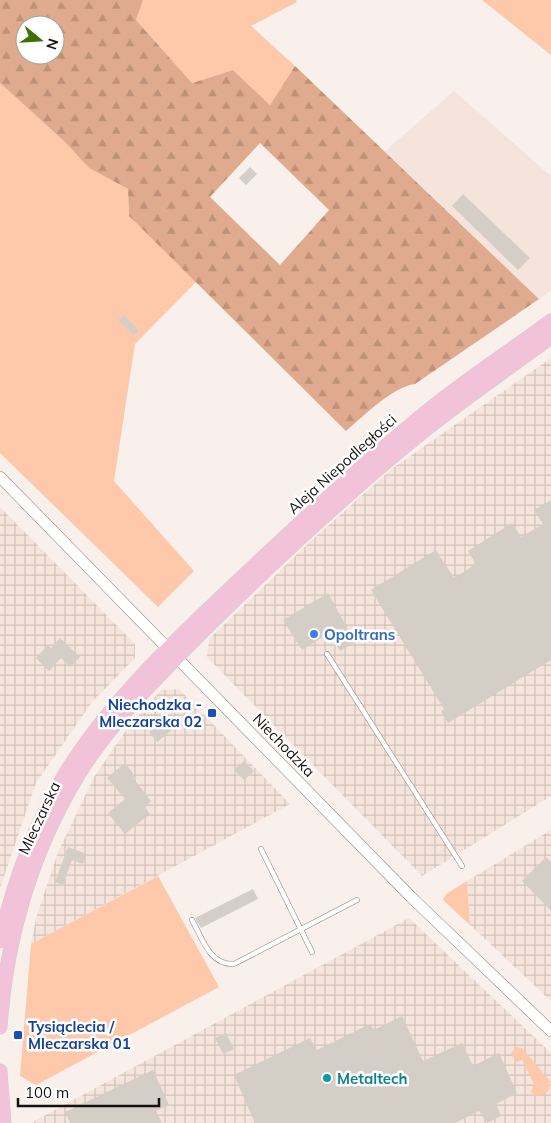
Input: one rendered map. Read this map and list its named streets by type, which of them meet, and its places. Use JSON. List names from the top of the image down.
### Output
{
  "streets": {
    "main road": ["Aleja Niepodległości", "Mleczarska"],
    "street": ["Niechodzka"]
  },
  "crossings": [
    ["Aleja Niepodległości", "Niechodzka"],
    ["Aleja Niepodległości", "Mleczarska"],
    ["Niechodzka", "Mleczarska"]
  ],
  "places": {
    "other": ["Opoltrans", "Metaltech"],
    "transit": ["Niechodzka - Mleczarska 02", "Tysiąclecia / Mleczarska 01"]
  },
  "scale_bar": "100 m",
  "north": "right"
}
